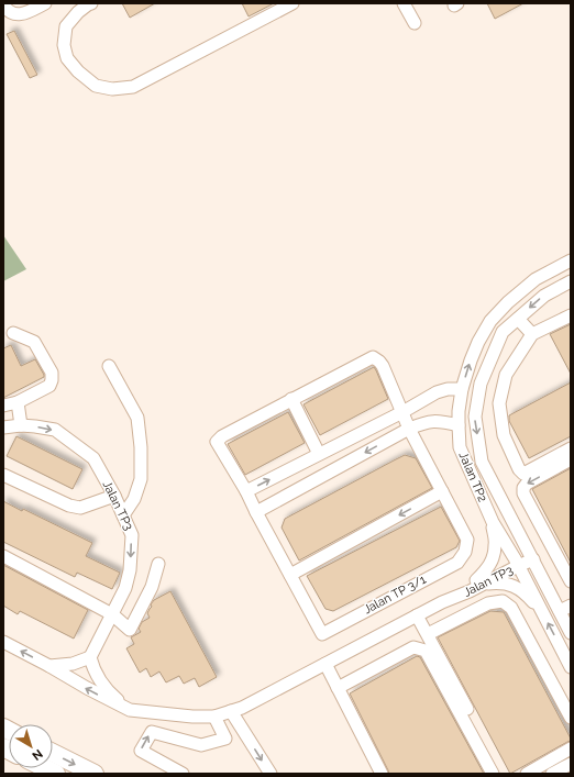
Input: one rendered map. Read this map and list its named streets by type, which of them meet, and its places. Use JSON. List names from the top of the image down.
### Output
{
  "streets": {
    "street": ["Jalan TP2", "Jalan TP3", "Jalan TP 3/1"]
  },
  "crossings": [
    ["Jalan TP2", "Jalan TP3"]
  ],
  "north": "bottom right"
}
